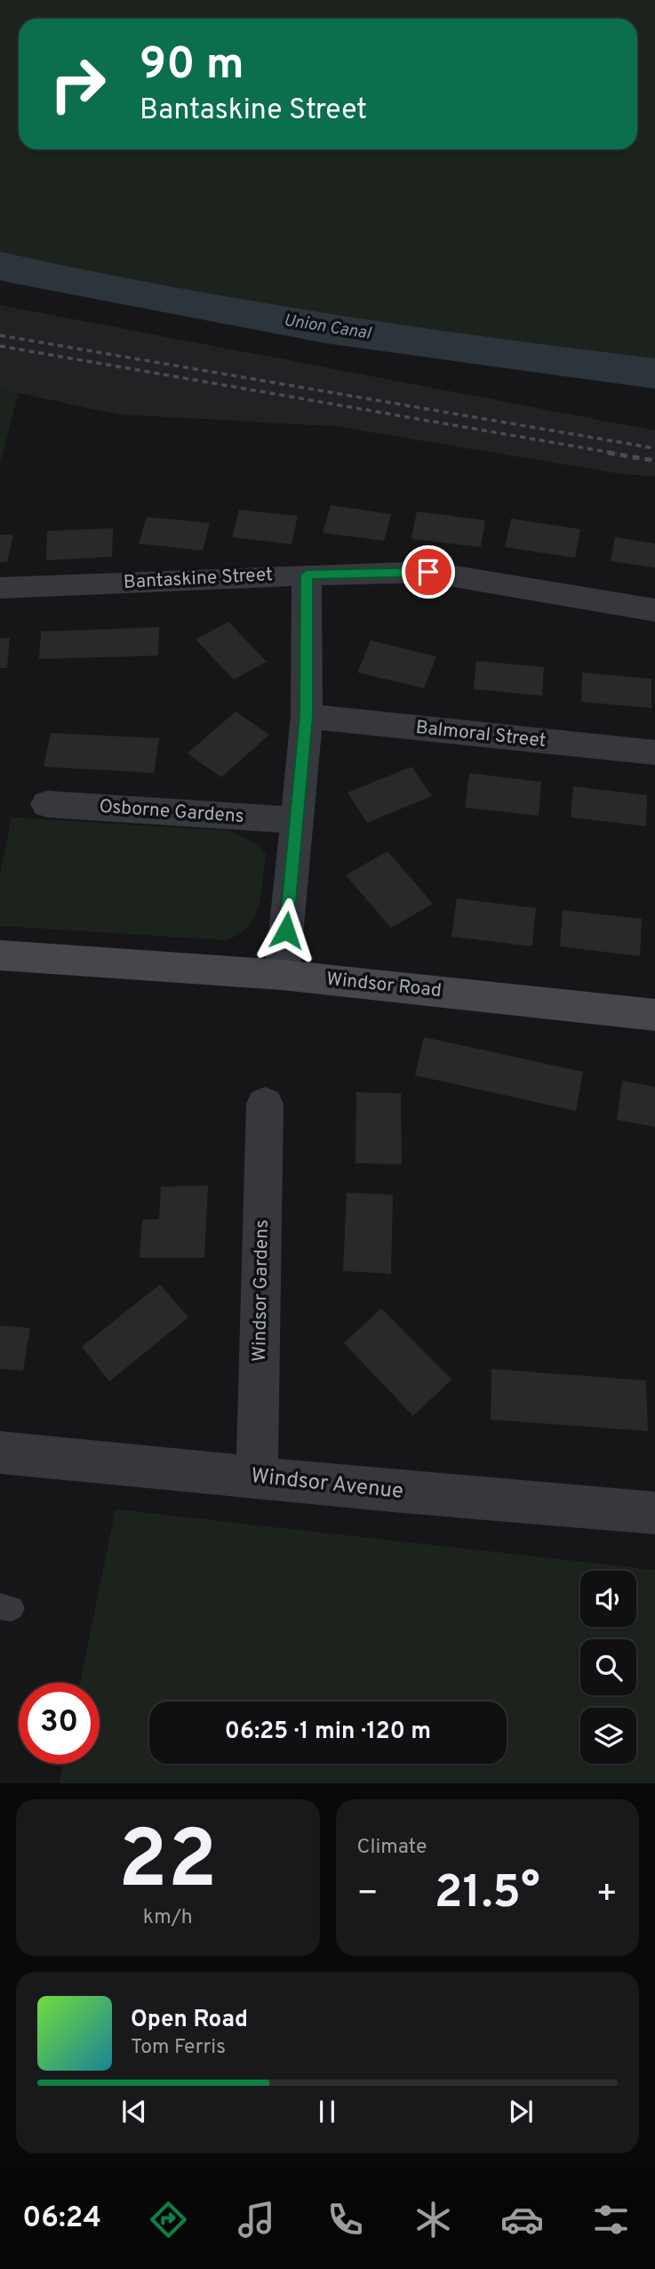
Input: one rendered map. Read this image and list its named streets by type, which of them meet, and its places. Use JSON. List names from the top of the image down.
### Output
{
  "streets": {
    "street": [
      "Bantaskine Street",
      "Balmoral Street",
      "Osborne Gardens",
      "Windsor Road",
      "Windsor Gardens",
      "Windsor Avenue"
    ]
  },
  "crossings": [
    ["Windsor Gardens", "Windsor Avenue"]
  ],
  "water": ["Union Canal"],
  "page": {
    "turn": ["90 m", "Bantaskine Street"],
    "limit": "30",
    "trip": "06:25 · 1 min · 120 m",
    "tile": [
      ["22", "km/h"],
      "Climate"
    ],
    "heat": ["−", "21.5°", "+"],
    "song": ["Open Road", "Tom Ferris"],
    "tabs": "06:24"
  }
}
